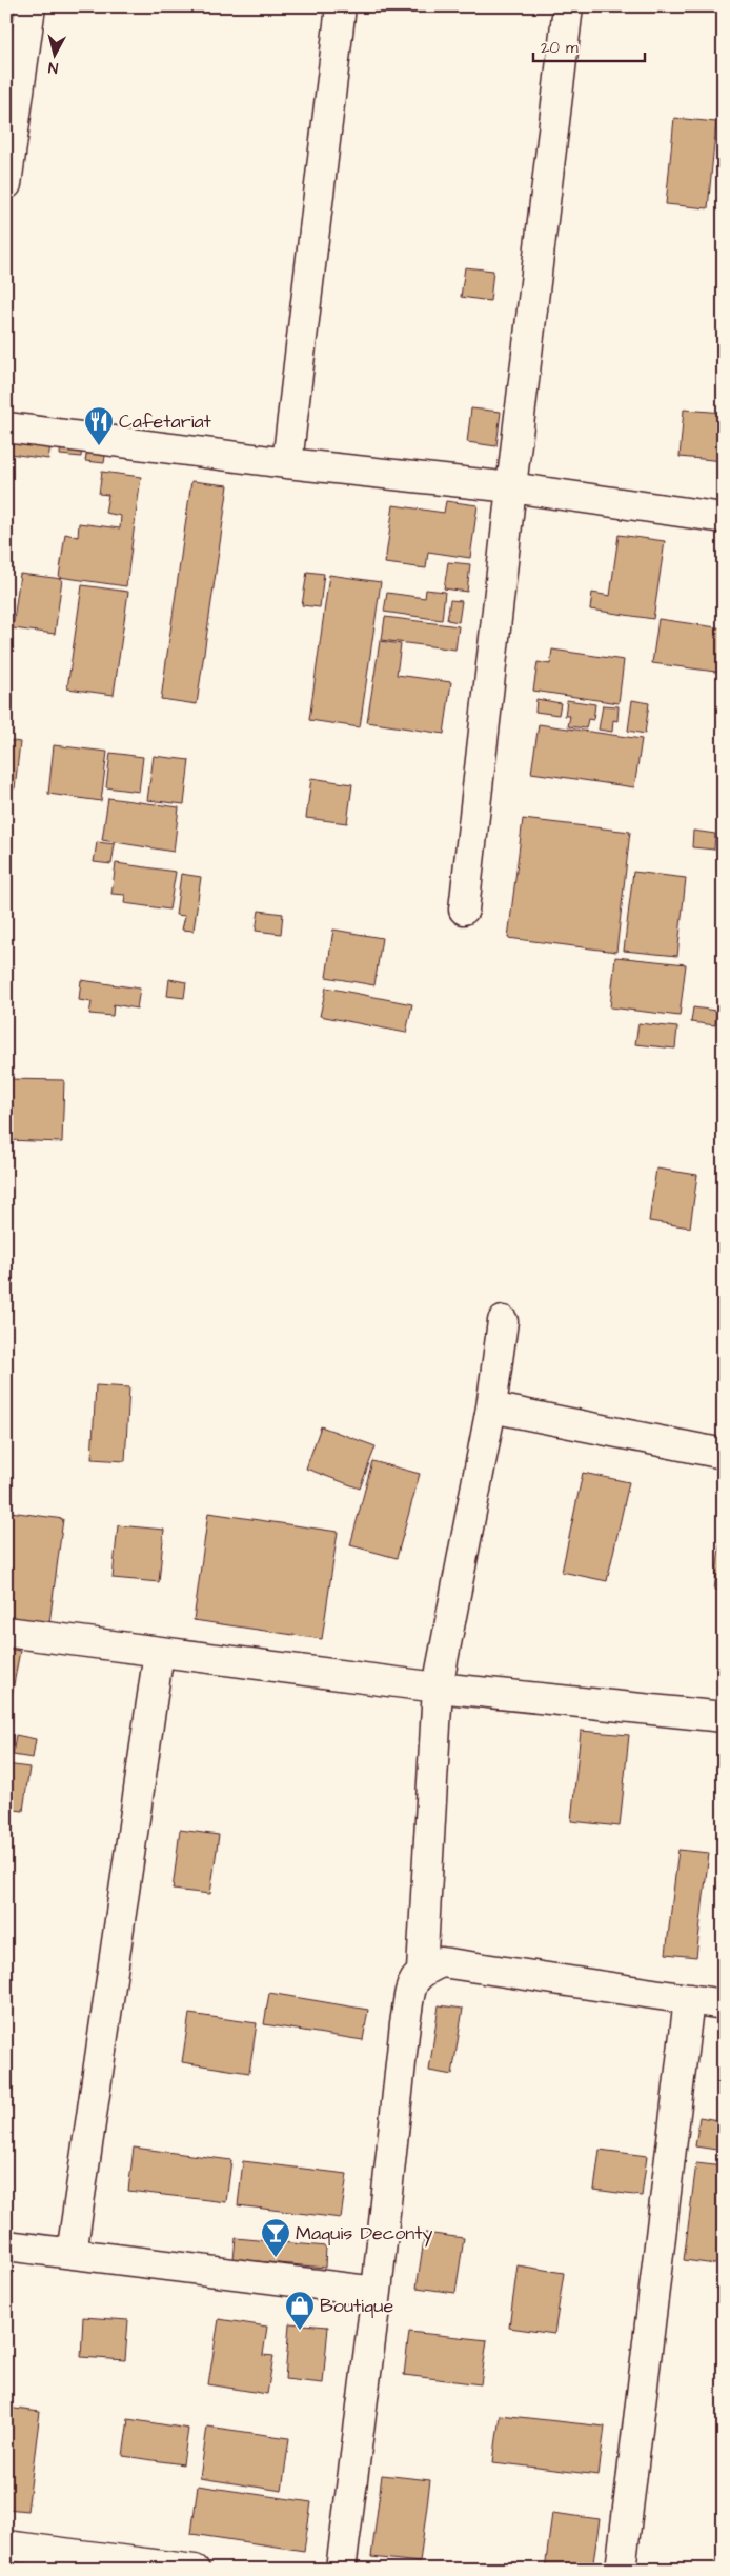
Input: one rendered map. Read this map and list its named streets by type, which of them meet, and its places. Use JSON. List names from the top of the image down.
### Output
{
  "places": {
    "restaurant": ["Cafetariat"],
    "bar": ["Maquis Deconty"],
    "shop": ["Boutique"]
  },
  "scale_bar": "20 m",
  "north": "bottom"
}
